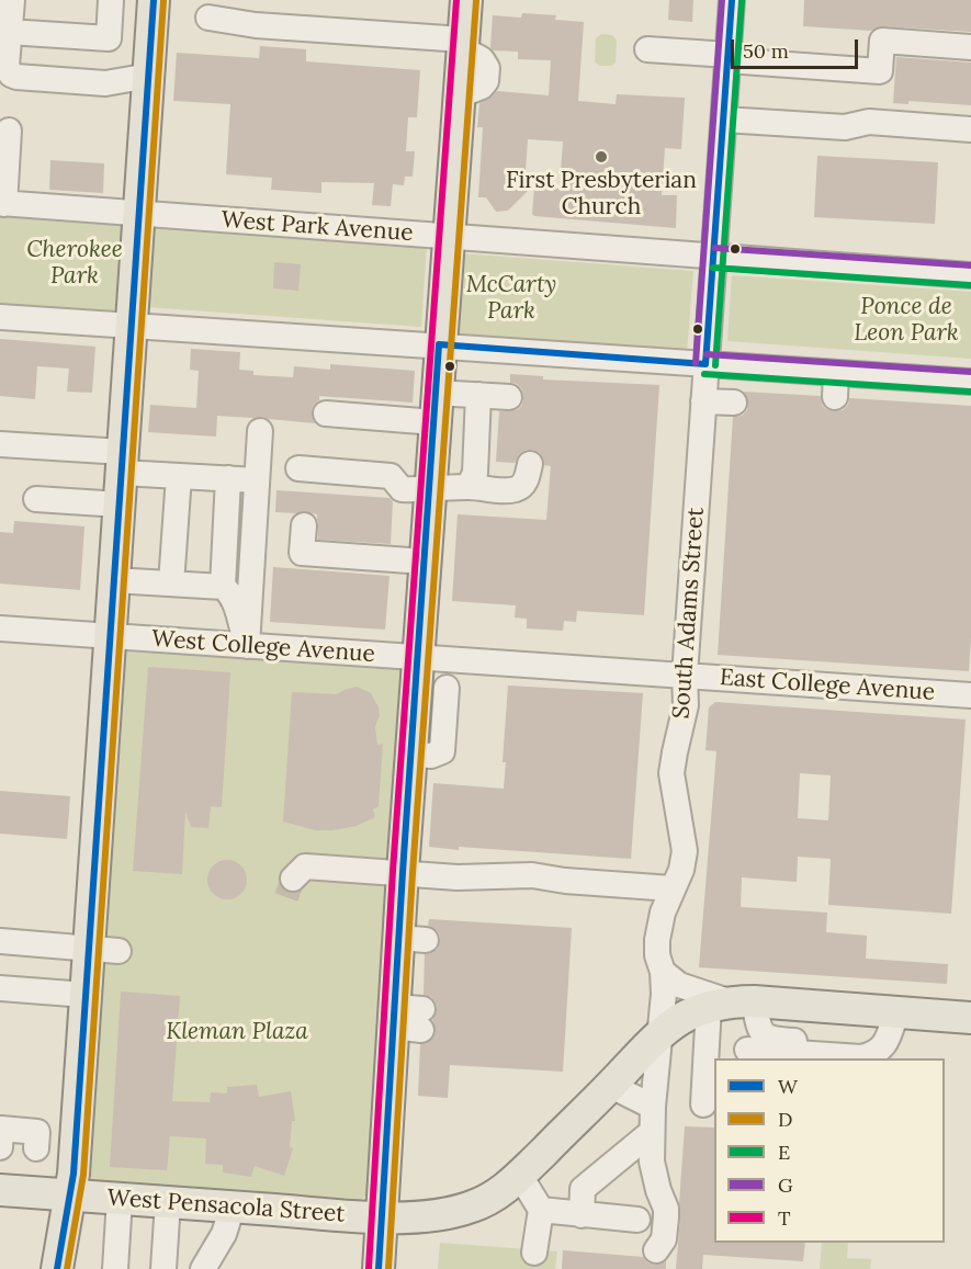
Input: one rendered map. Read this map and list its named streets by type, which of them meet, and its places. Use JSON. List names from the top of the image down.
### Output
{
  "streets": {
    "main road": ["West Pensacola Street"],
    "street": [
      "West Park Avenue",
      "South Adams Street",
      "West College Avenue",
      "East College Avenue"
    ]
  },
  "crossings": [
    ["West Park Avenue", "South Adams Street"],
    ["South Adams Street", "West College Avenue"],
    ["South Adams Street", "East College Avenue"],
    ["South Adams Street", "West Pensacola Street"],
    ["West College Avenue", "East College Avenue"]
  ],
  "parks": [
    "Cherokee Park",
    "McCarty Park",
    "Ponce de Leon Park",
    "Kleman Plaza"
  ],
  "places": ["First Presbyterian Church"],
  "lines": [
    "transit line W",
    "transit line G",
    "transit line T",
    "transit line D",
    "transit line E"
  ],
  "legend": [
    "W",
    "D",
    "E",
    "G",
    "T"
  ],
  "scale_bar": "50 m"
}
